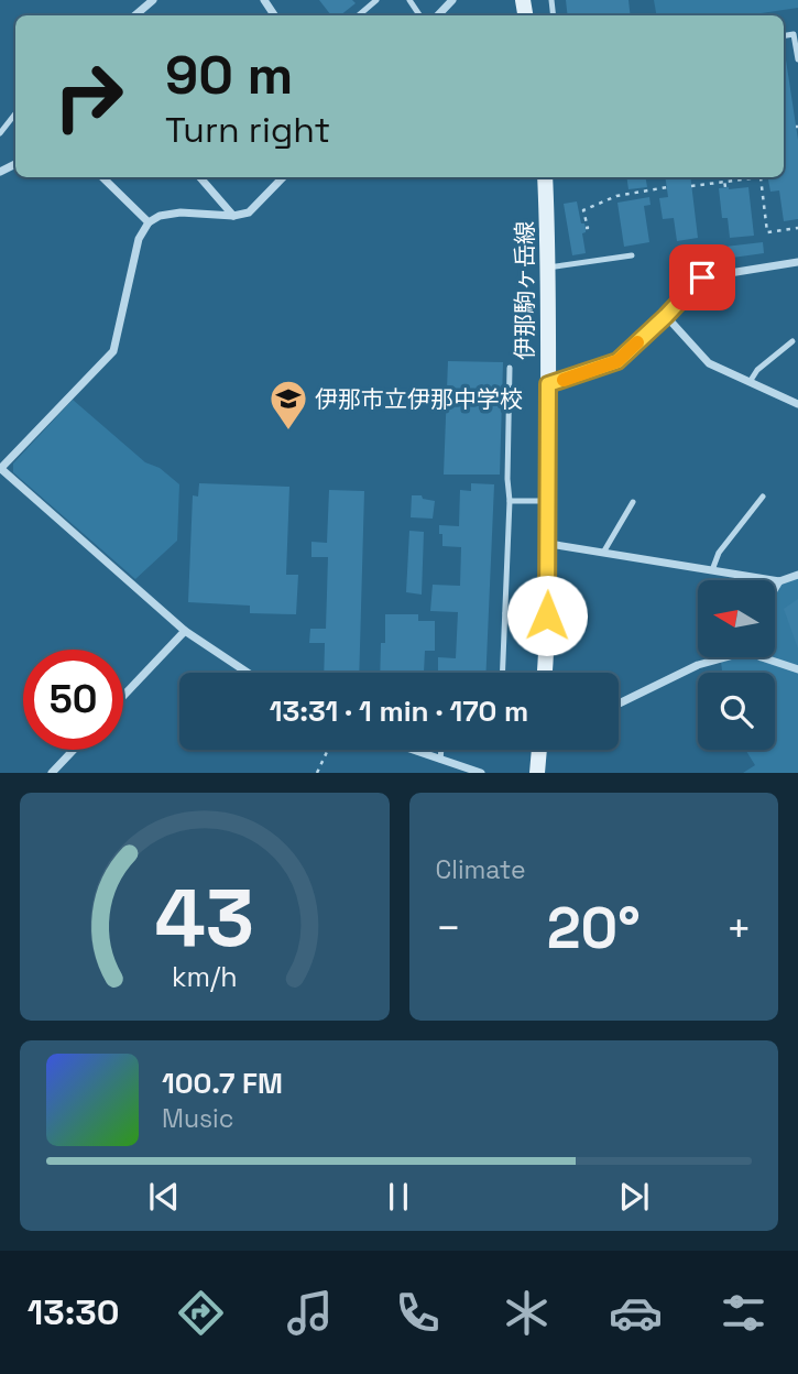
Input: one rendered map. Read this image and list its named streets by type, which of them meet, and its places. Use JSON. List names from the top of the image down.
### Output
{
  "streets": {
    "main road": ["伊那駒ヶ岳線"]
  },
  "places": {
    "school or university": ["伊那市立伊那中学校"]
  },
  "north": "left",
  "page": {
    "turn": ["90 m", "Turn right"],
    "limit": "50",
    "trip": "13:31 · 1 min · 170 m",
    "tile": "Climate",
    "heat": ["−", "20°", "+"],
    "song": ["100.7 FM", "Music"],
    "tabs": "13:30",
    "gauge": ["43", "km/h"]
  }
}
